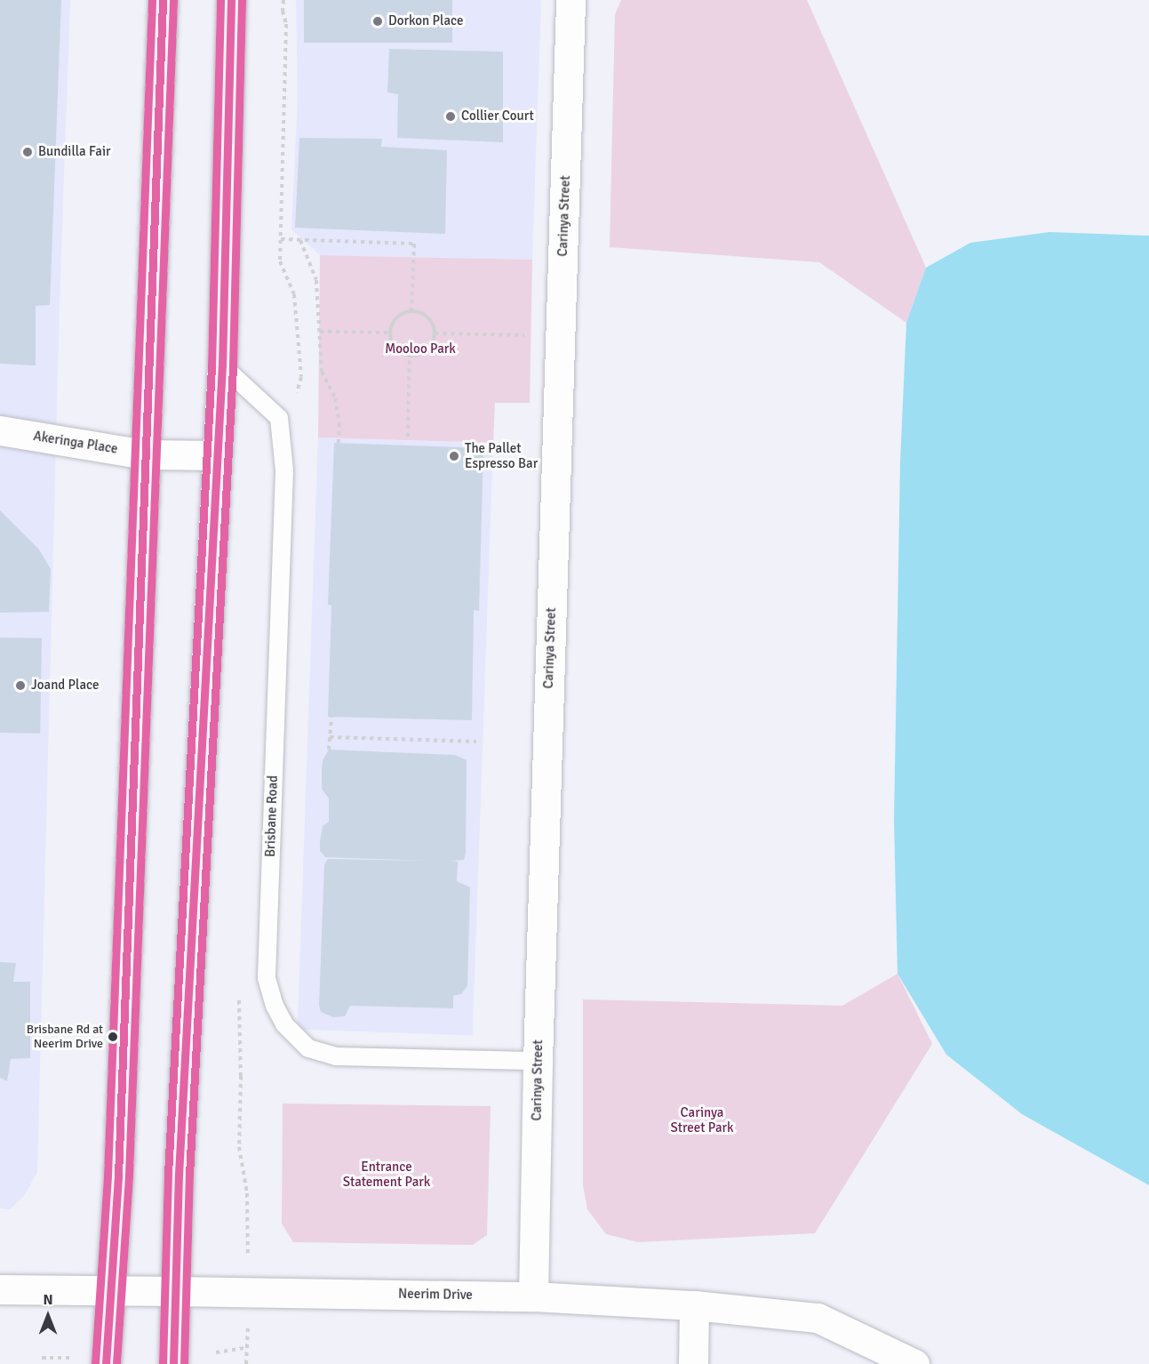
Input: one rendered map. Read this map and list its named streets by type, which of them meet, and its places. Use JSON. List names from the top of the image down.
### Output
{
  "streets": {
    "street": ["Carinya Street", "Akeringa Place", "Neerim Drive"],
    "lane": ["Brisbane Road"]
  },
  "crossings": [
    ["Carinya Street", "Brisbane Road"],
    ["Carinya Street", "Neerim Drive"]
  ],
  "parks": ["Mooloo Park", "Carinya Street Park", "Entrance Statement Park"],
  "places": [
    "Dorkon Place",
    "Collier Court",
    "Bundilla Fair",
    "The Pallet Espresso Bar",
    "Joand Place",
    "Brisbane Rd at Neerim Drive"
  ],
  "north": "top"
}
